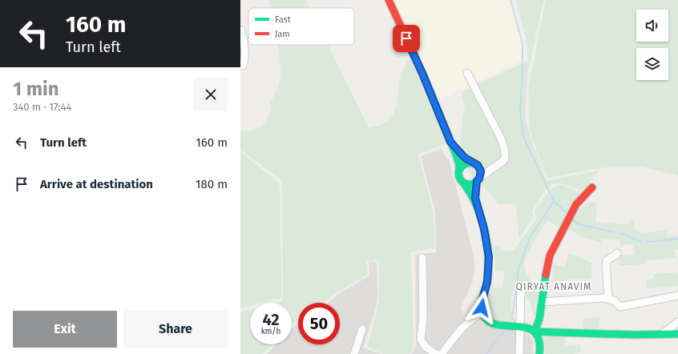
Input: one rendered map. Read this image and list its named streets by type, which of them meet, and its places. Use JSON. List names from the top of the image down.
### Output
{
  "districts": ["QIRYAT ANAVIM"],
  "legend": ["Fast", "Jam"],
  "page": {
    "turn": ["160 m", "Turn left"],
    "heading": ["1 min", "340 m · 17:44"],
    "list": [
      {
        "name": "Turn left",
        "value": "160 m"
      },
      {
        "name": "Arrive at destination",
        "value": "180 m"
      }
    ],
    "speed": "42 km/h",
    "limit": "50",
    "buttons": ["Exit", "Share"]
  }
}
